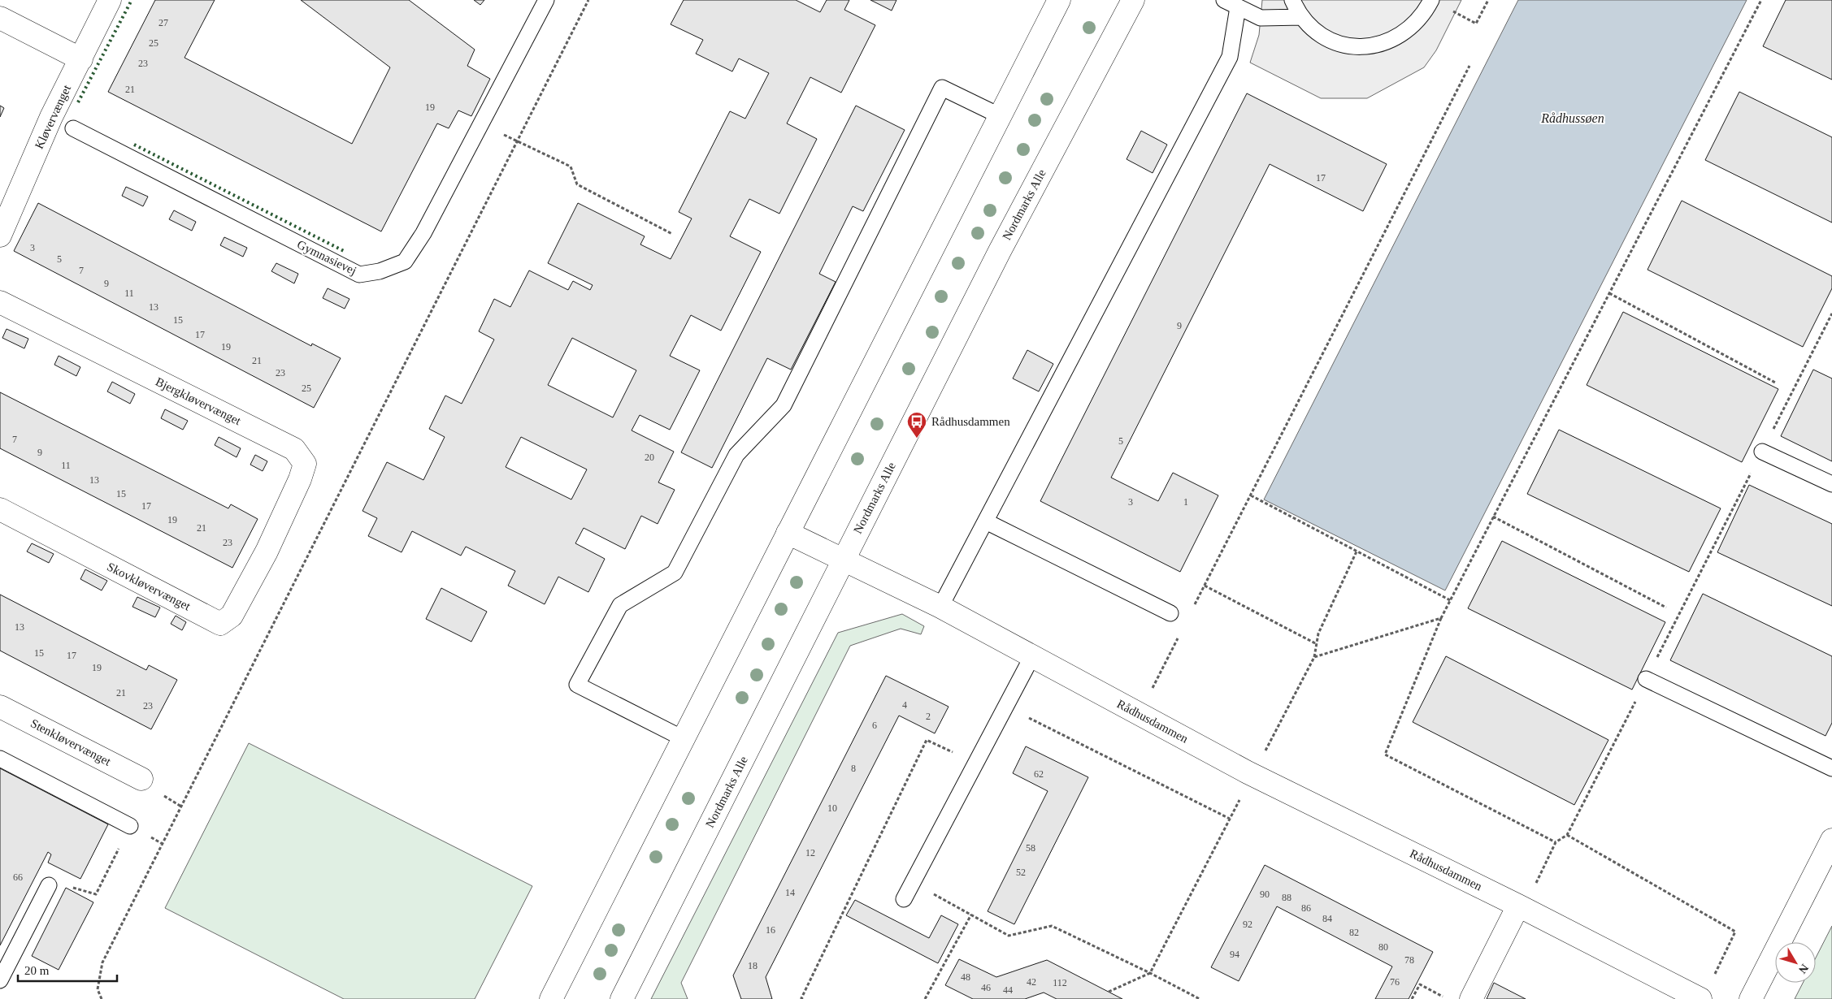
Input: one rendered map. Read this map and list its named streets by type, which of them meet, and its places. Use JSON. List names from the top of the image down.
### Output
{
  "streets": {
    "street": [
      "Kløvervænget",
      "Nordmarks Alle",
      "Bjergkløvervænget",
      "Skovkløvervænget",
      "Rådhusdammen",
      "Stenkløvervænget"
    ],
    "lane": ["Gymnasievej"]
  },
  "crossings": [
    ["Nordmarks Alle", "Rådhusdammen"],
    ["Bjergkløvervænget", "Skovkløvervænget"]
  ],
  "water": ["Rådhussøen"],
  "places": {
    "bus stop": ["Rådhusdammen"]
  },
  "house_numbers": [
    "27",
    "25",
    "23",
    "21",
    "19",
    "17",
    "3",
    "5",
    "7",
    "9",
    "11",
    "13",
    "15",
    "9",
    "17",
    "19",
    "21",
    "23",
    "25",
    "7",
    "5",
    "9",
    "20",
    "11",
    "13",
    "15",
    "3",
    "1",
    "17",
    "19",
    "21",
    "23",
    "13",
    "15",
    "17",
    "19",
    "21",
    "4",
    "23",
    "2",
    "6",
    "8",
    "62",
    "10",
    "58",
    "12",
    "52",
    "66",
    "14",
    "90",
    "88",
    "86",
    "84",
    "92",
    "16",
    "82",
    "80",
    "94",
    "78",
    "18",
    "48",
    "42",
    "76",
    "112",
    "46",
    "44"
  ],
  "scale_bar": "20 m",
  "north": "bottom right"
}
